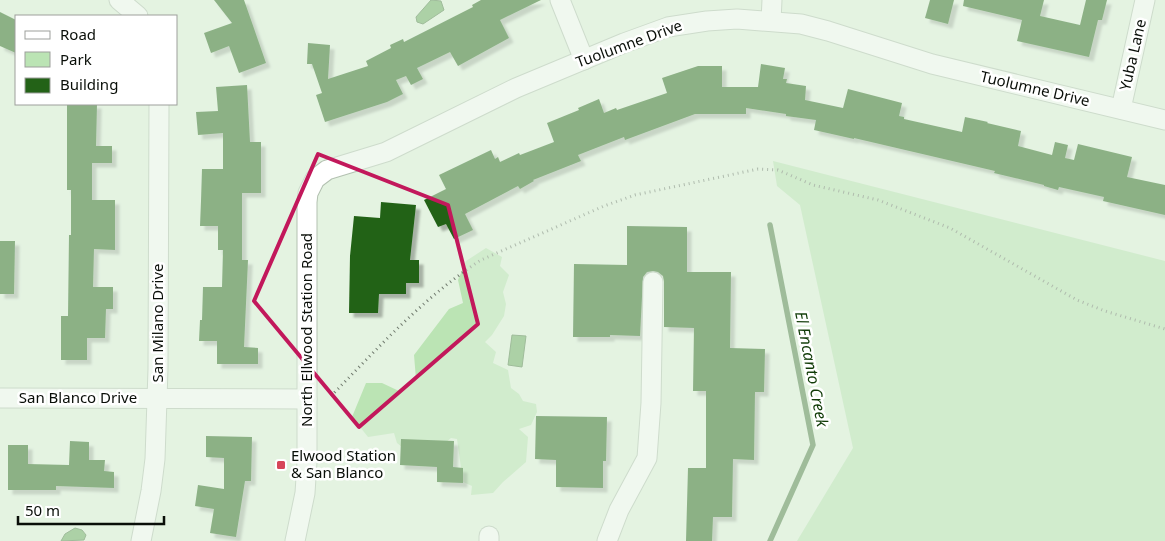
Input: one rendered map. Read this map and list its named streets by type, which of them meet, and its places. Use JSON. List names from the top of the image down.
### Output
{
  "streets": {
    "street": [
      "Tuolumne Drive",
      "Yuba Lane",
      "San Milano Drive",
      "North Ellwood Station Road",
      "San Blanco Drive"
    ]
  },
  "crossings": [
    ["Tuolumne Drive", "Yuba Lane"],
    ["Tuolumne Drive", "North Ellwood Station Road"],
    ["San Milano Drive", "San Blanco Drive"],
    ["North Ellwood Station Road", "San Blanco Drive"]
  ],
  "water": ["El Encanto Creek"],
  "places": {
    "transit": ["Elwood Station & San Blanco"]
  },
  "legend": ["Road", "Park", "Building"],
  "scale_bar": "50 m"
}
